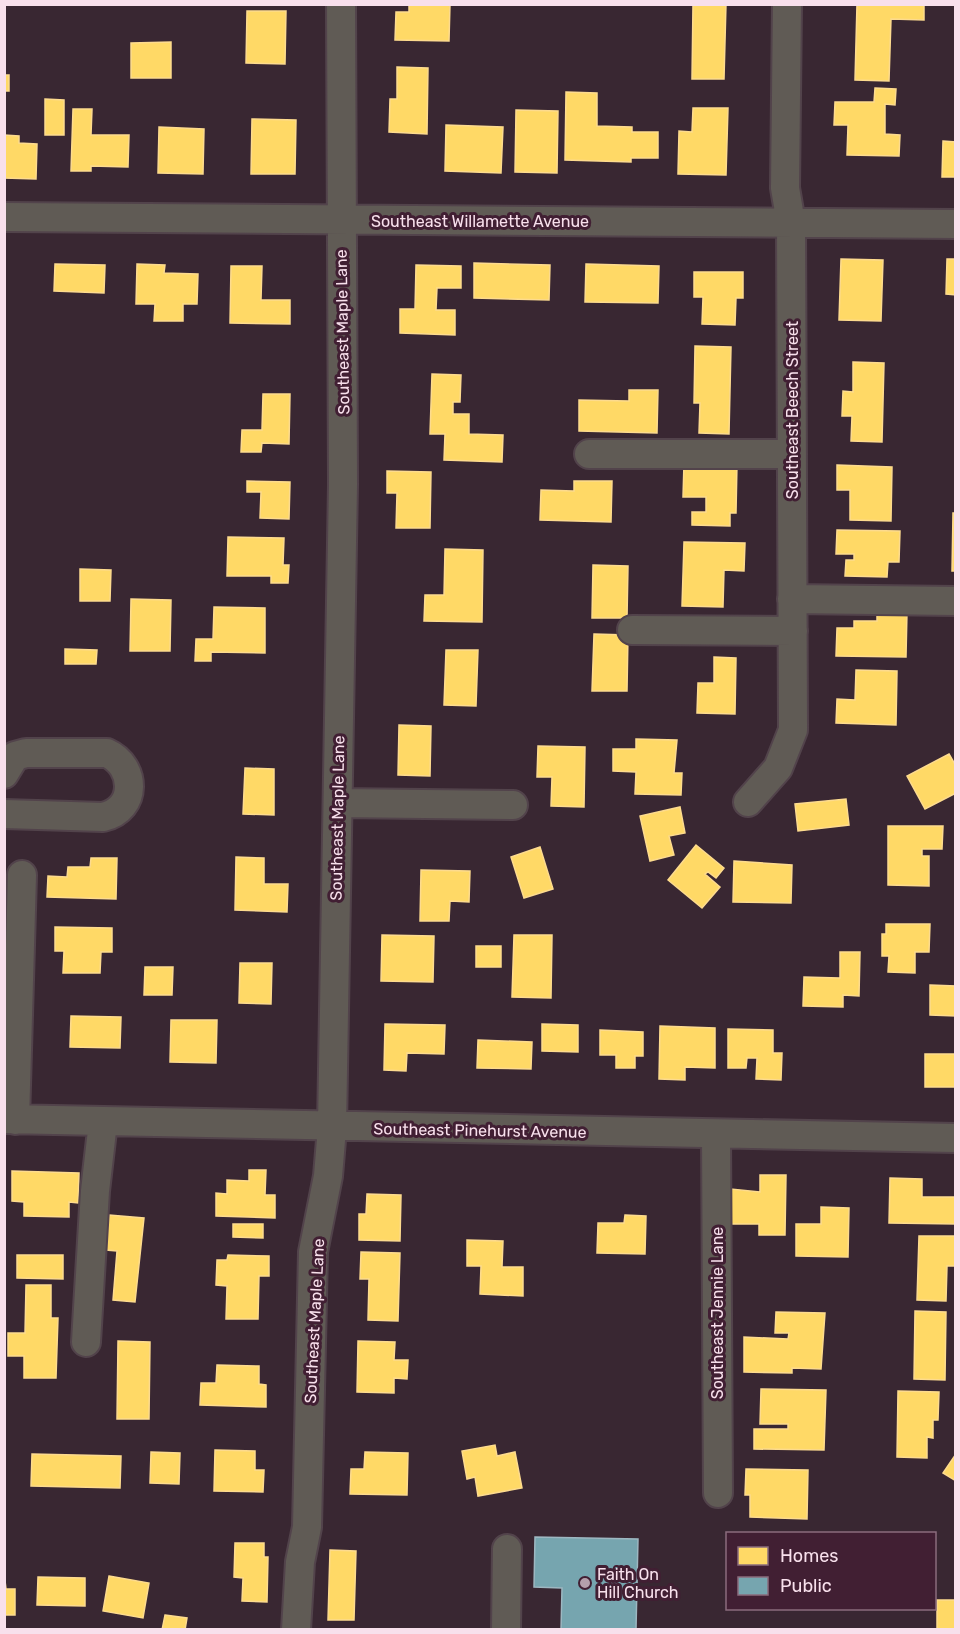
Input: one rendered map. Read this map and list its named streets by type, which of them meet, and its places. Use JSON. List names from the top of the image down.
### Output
{
  "streets": {
    "street": [
      "Southeast Willamette Avenue",
      "Southeast Maple Lane",
      "Southeast Beech Street",
      "Southeast Pinehurst Avenue",
      "Southeast Jennie Lane"
    ]
  },
  "crossings": [
    ["Southeast Willamette Avenue", "Southeast Maple Lane"],
    ["Southeast Willamette Avenue", "Southeast Beech Street"],
    ["Southeast Maple Lane", "Southeast Pinehurst Avenue"],
    ["Southeast Pinehurst Avenue", "Southeast Jennie Lane"]
  ],
  "places": ["Faith On Hill Church"],
  "legend": ["Homes", "Public"]
}
